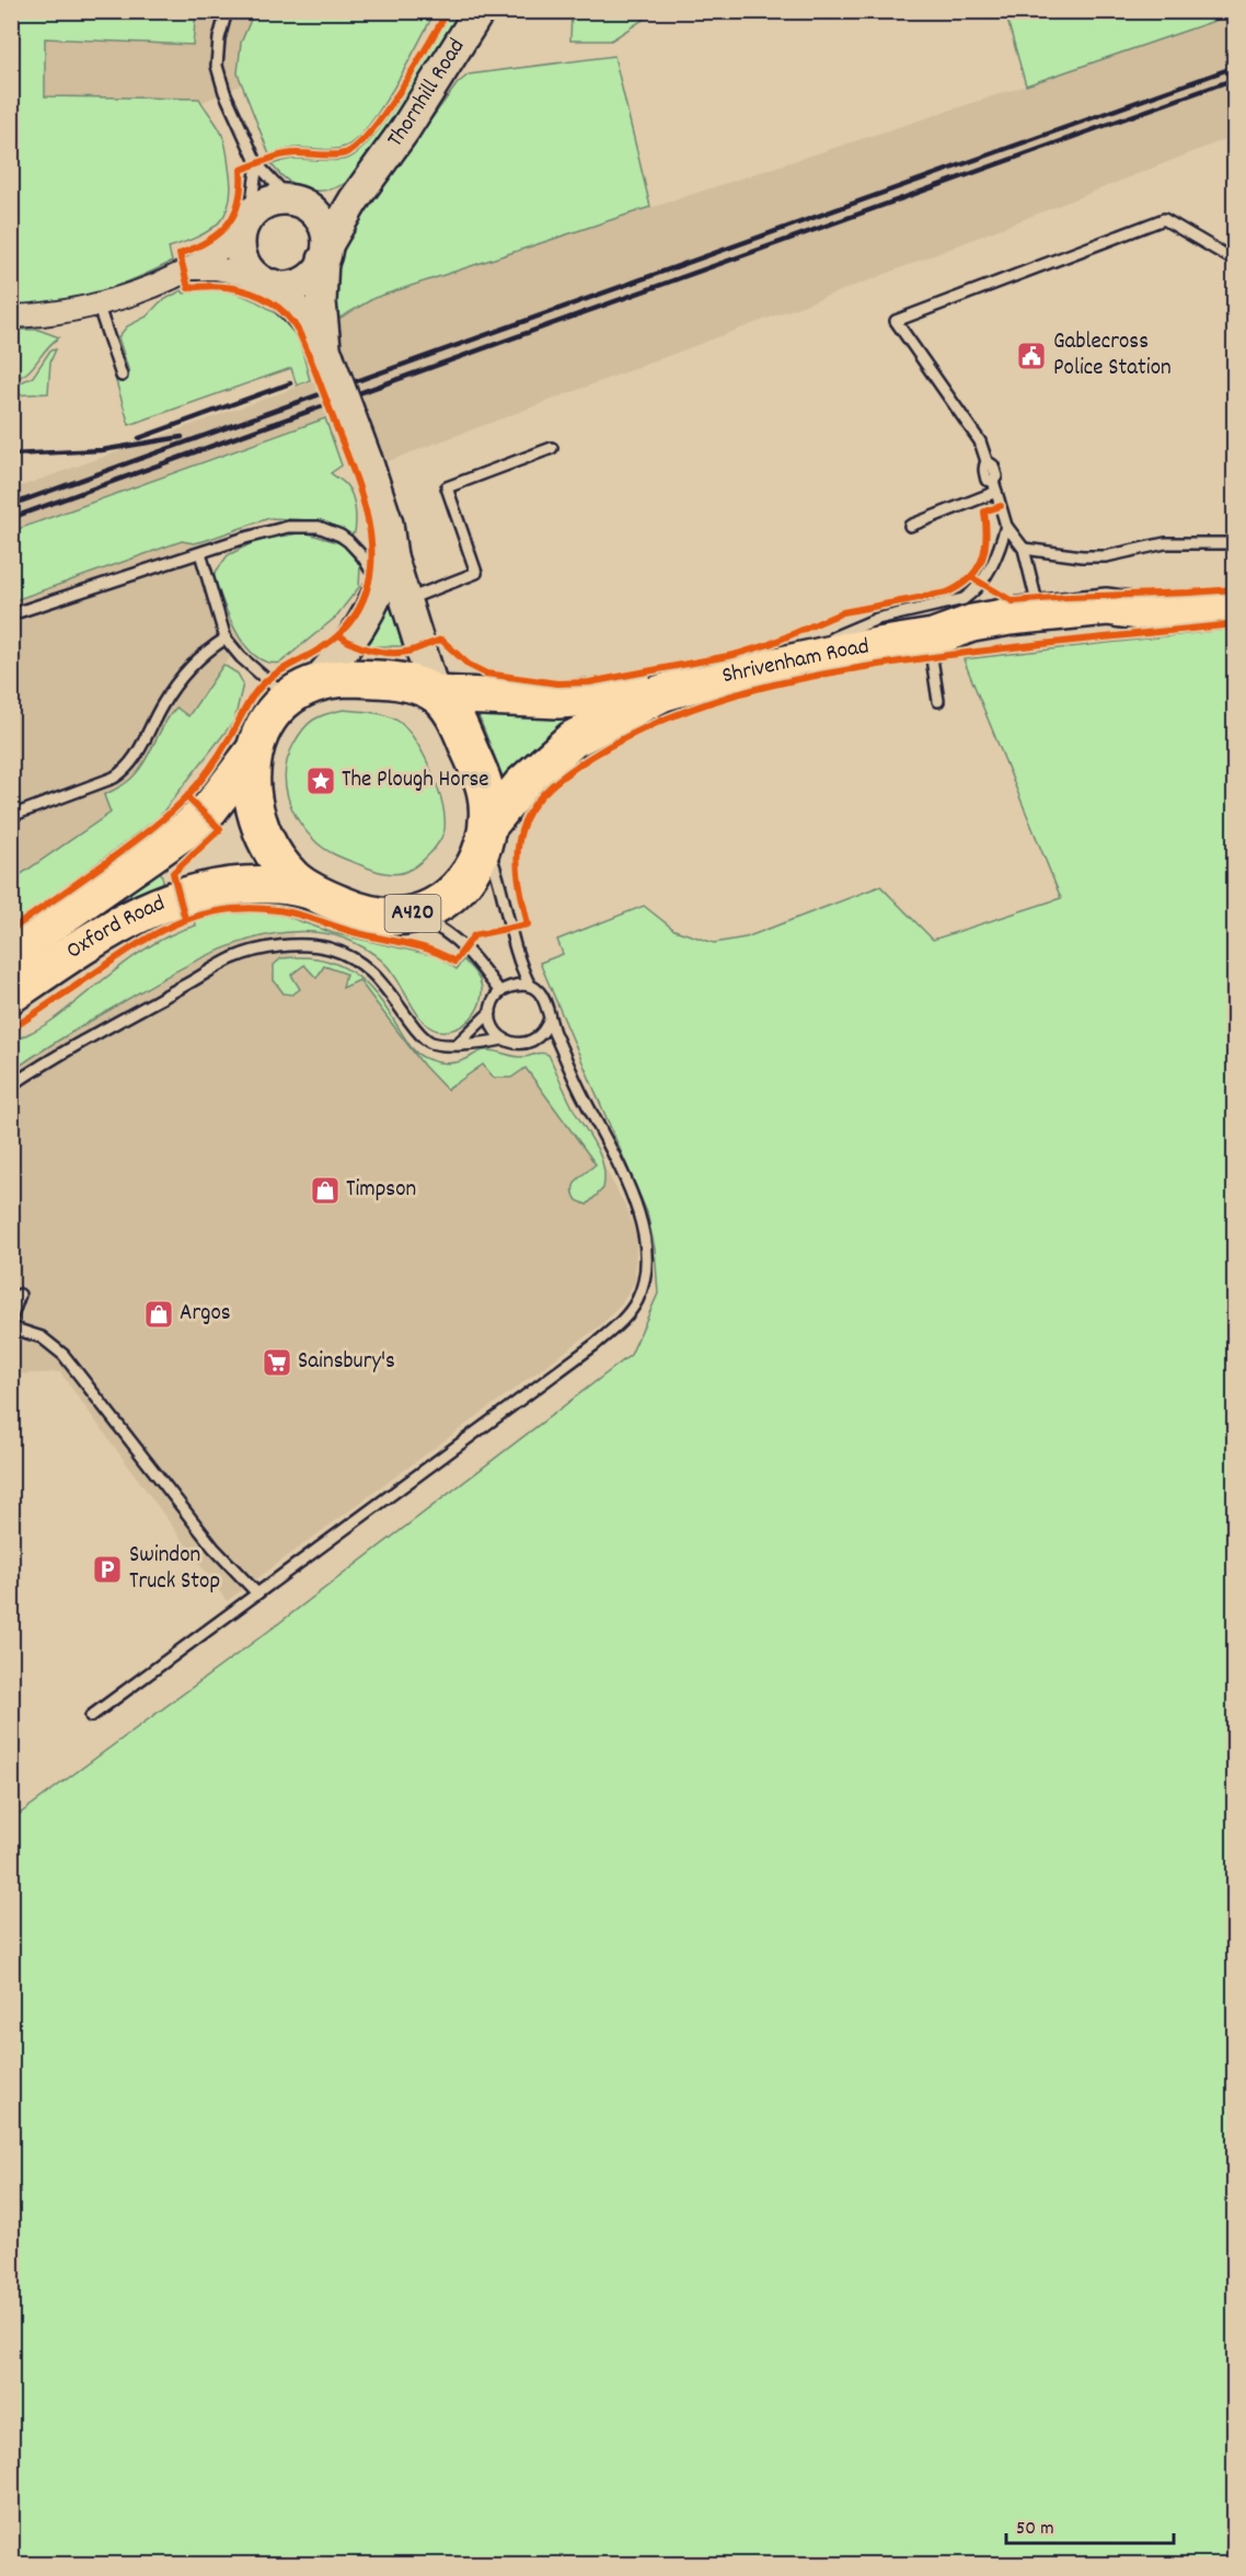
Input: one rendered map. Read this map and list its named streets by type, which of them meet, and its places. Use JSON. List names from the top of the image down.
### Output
{
  "streets": {
    "highway": ["Shrivenham Road", "A420", "Oxford Road"],
    "street": ["Thornhill Road"]
  },
  "crossings": [
    ["Thornhill Road", "Shrivenham Road"],
    ["Thornhill Road", "A420"],
    ["Shrivenham Road", "A420"],
    ["A420", "Oxford Road"]
  ],
  "places": {
    "public building": ["Gablecross Police Station"],
    "place": ["The Plough Horse"],
    "shop": ["Timpson", "Argos"],
    "supermarket": ["Sainsbury's"],
    "parking": ["Swindon Truck Stop"]
  },
  "scale_bar": "50 m"
}
